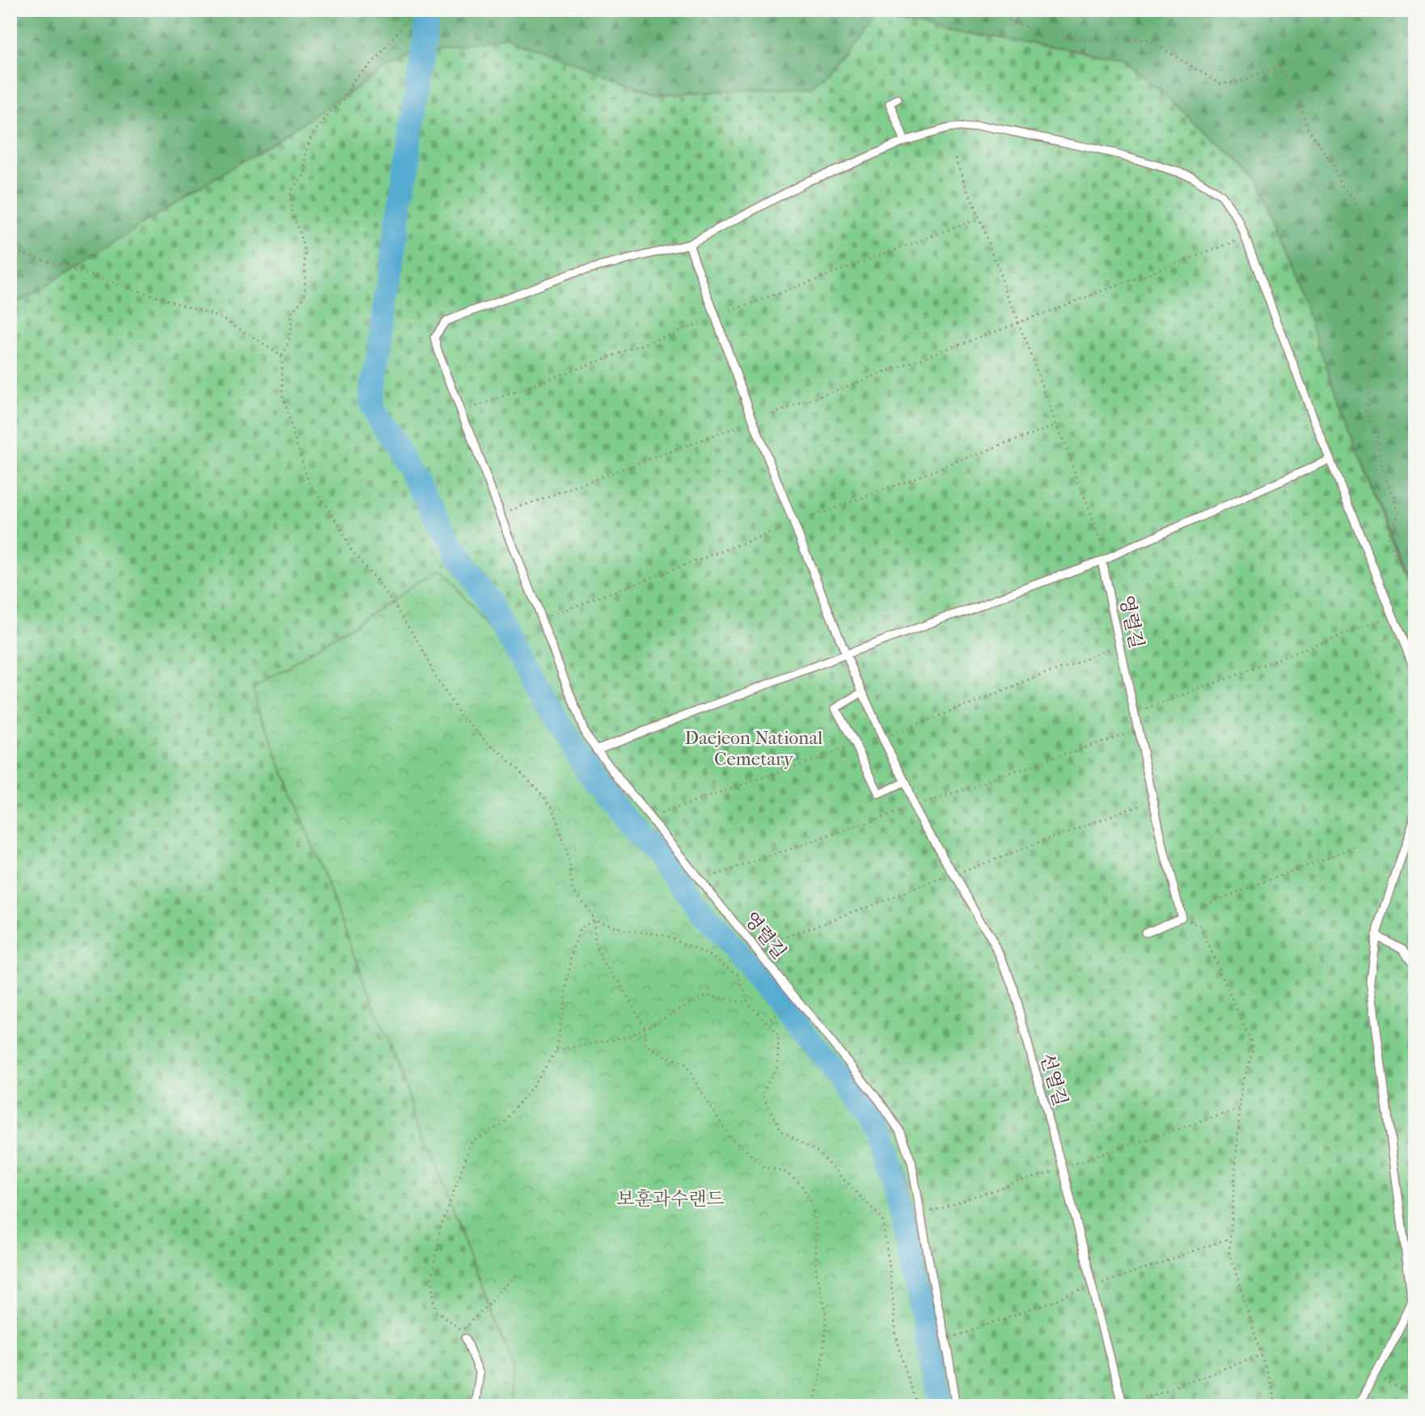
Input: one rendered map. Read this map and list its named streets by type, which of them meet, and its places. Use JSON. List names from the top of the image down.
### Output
{
  "streets": {
    "lane": ["영렬길", "선열길"]
  },
  "parks": ["Daejeon National Cemetary", "보훈과수랜드"]
}
